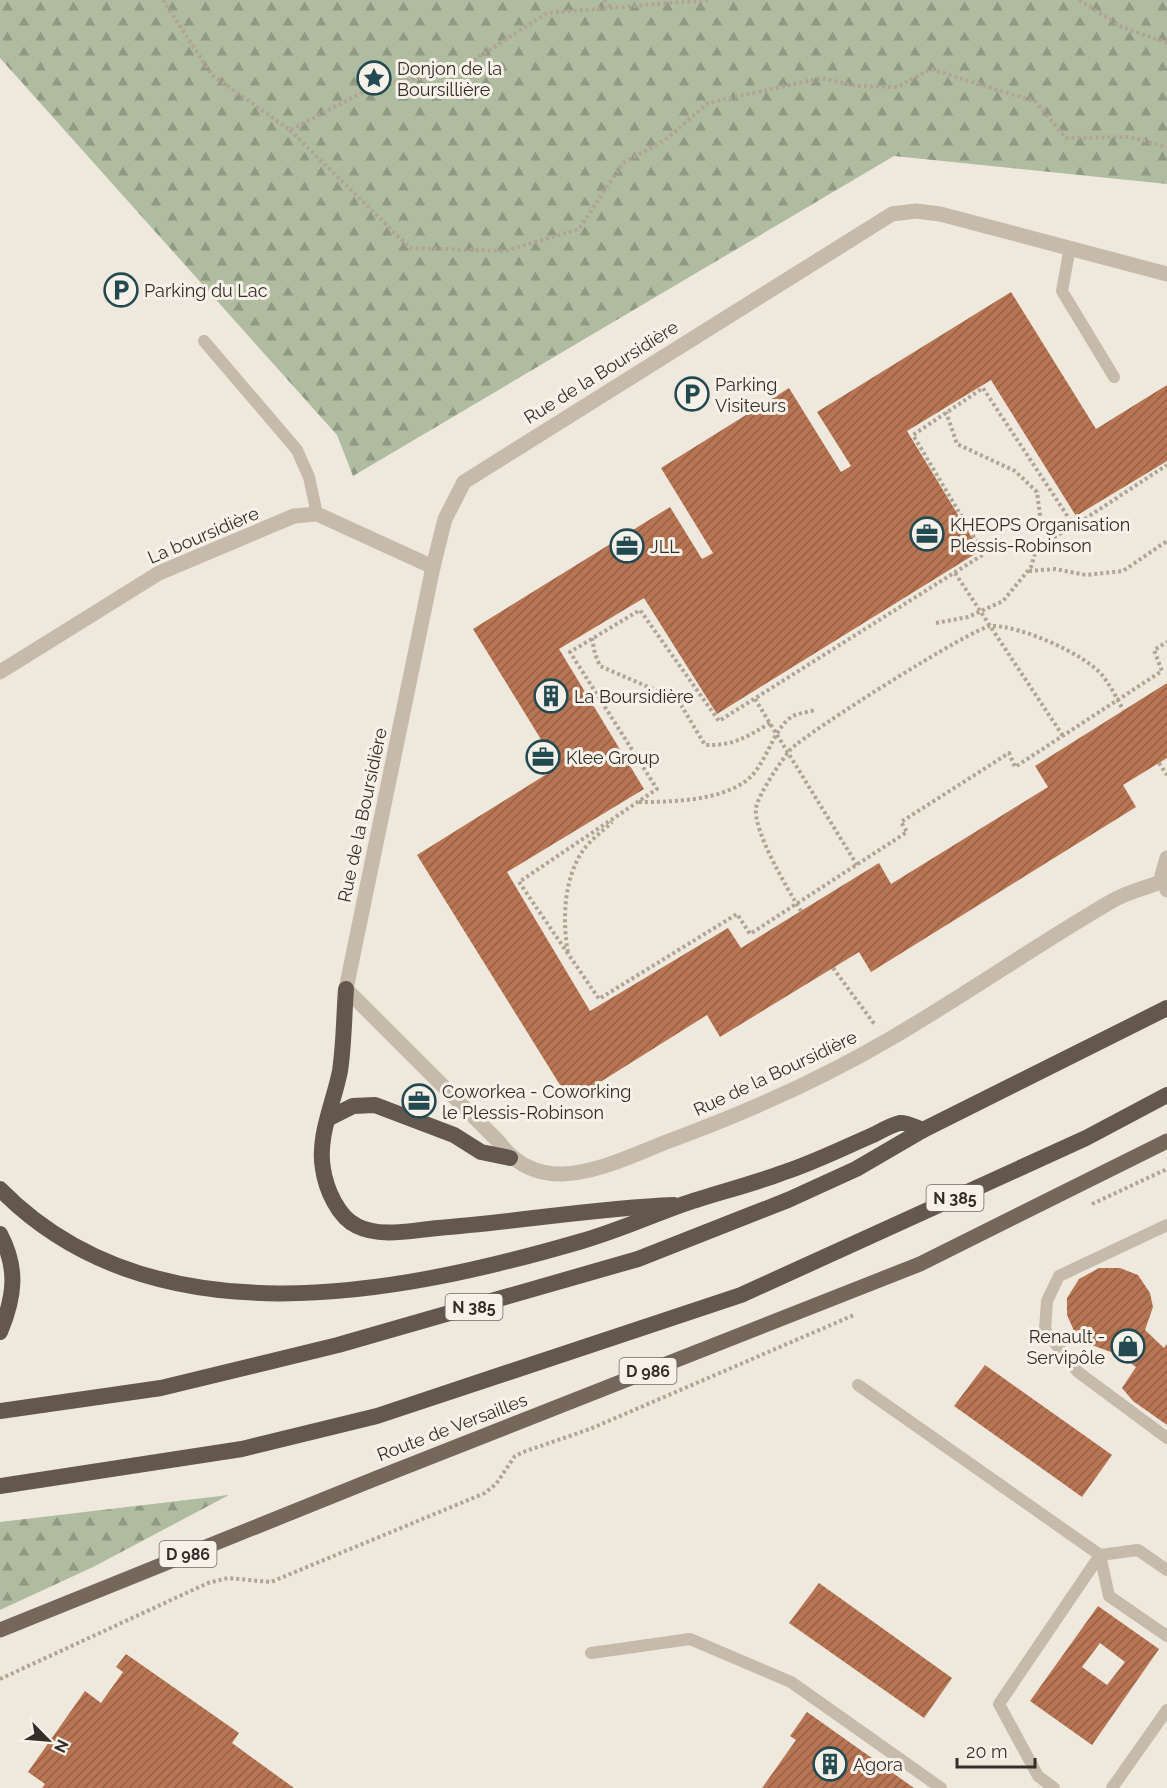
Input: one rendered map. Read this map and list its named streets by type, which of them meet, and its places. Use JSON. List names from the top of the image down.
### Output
{
  "streets": {
    "highway": ["N 385"],
    "main road": ["D 986", "Route de Versailles"],
    "street": ["Rue de la Boursidière", "La boursidière"]
  },
  "places": {
    "place": ["Donjon de la Boursillière"],
    "parking": ["Parking du Lac", "Parking Visiteurs"],
    "office": [
      "KHEOPS Organisation Plessis-Robinson",
      "JLL",
      "Klee Group",
      "Coworkea - Coworking le Plessis-Robinson"
    ],
    "building": ["La Boursidière", "Agora"],
    "shop": ["Renault - Servipôle"]
  },
  "scale_bar": "20 m",
  "north": "bottom right"
}
